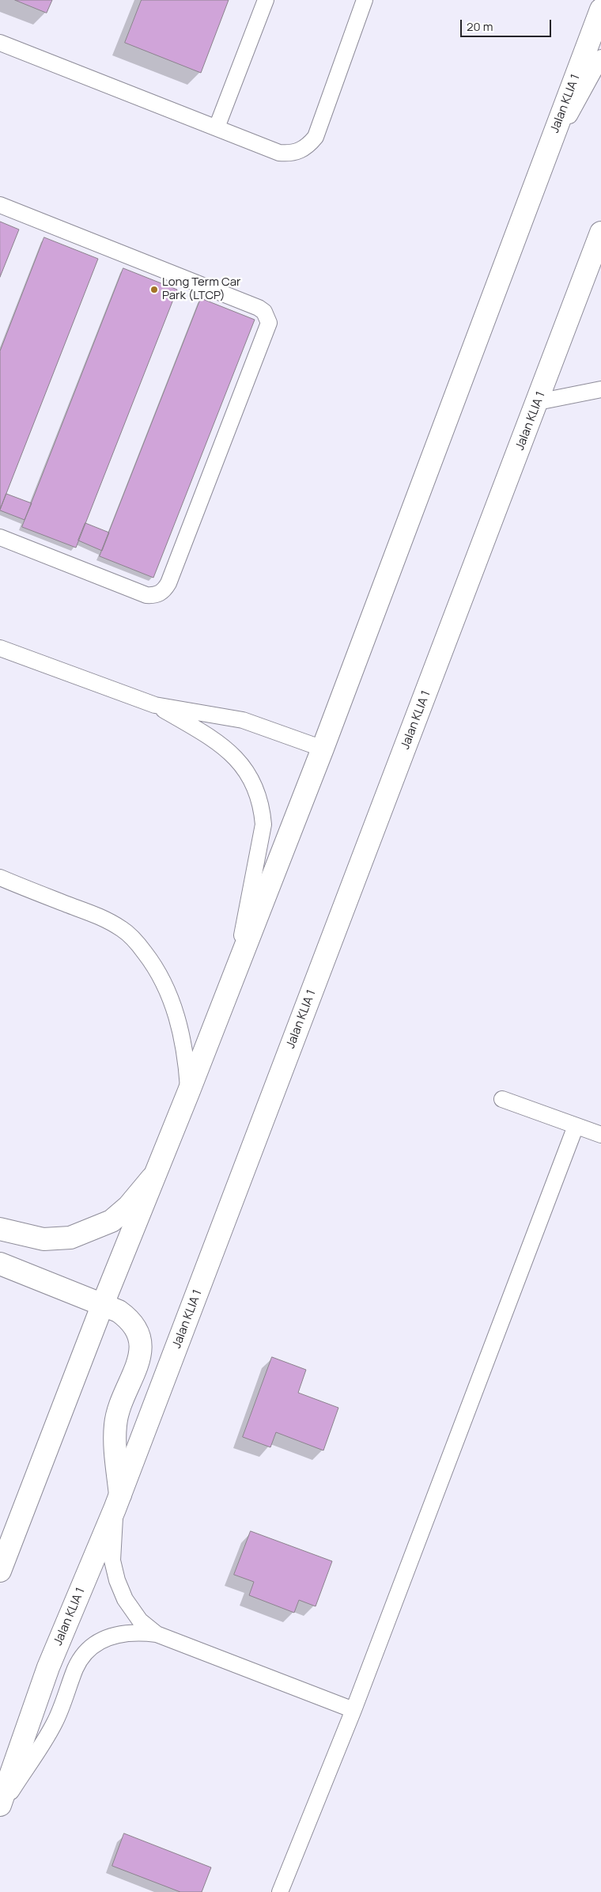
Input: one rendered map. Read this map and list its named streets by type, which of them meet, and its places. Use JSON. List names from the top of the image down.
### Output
{
  "streets": {
    "main road": ["Jalan KLIA 1"]
  },
  "places": ["Long Term Car Park (LTCP)"],
  "scale_bar": "20 m"
}
